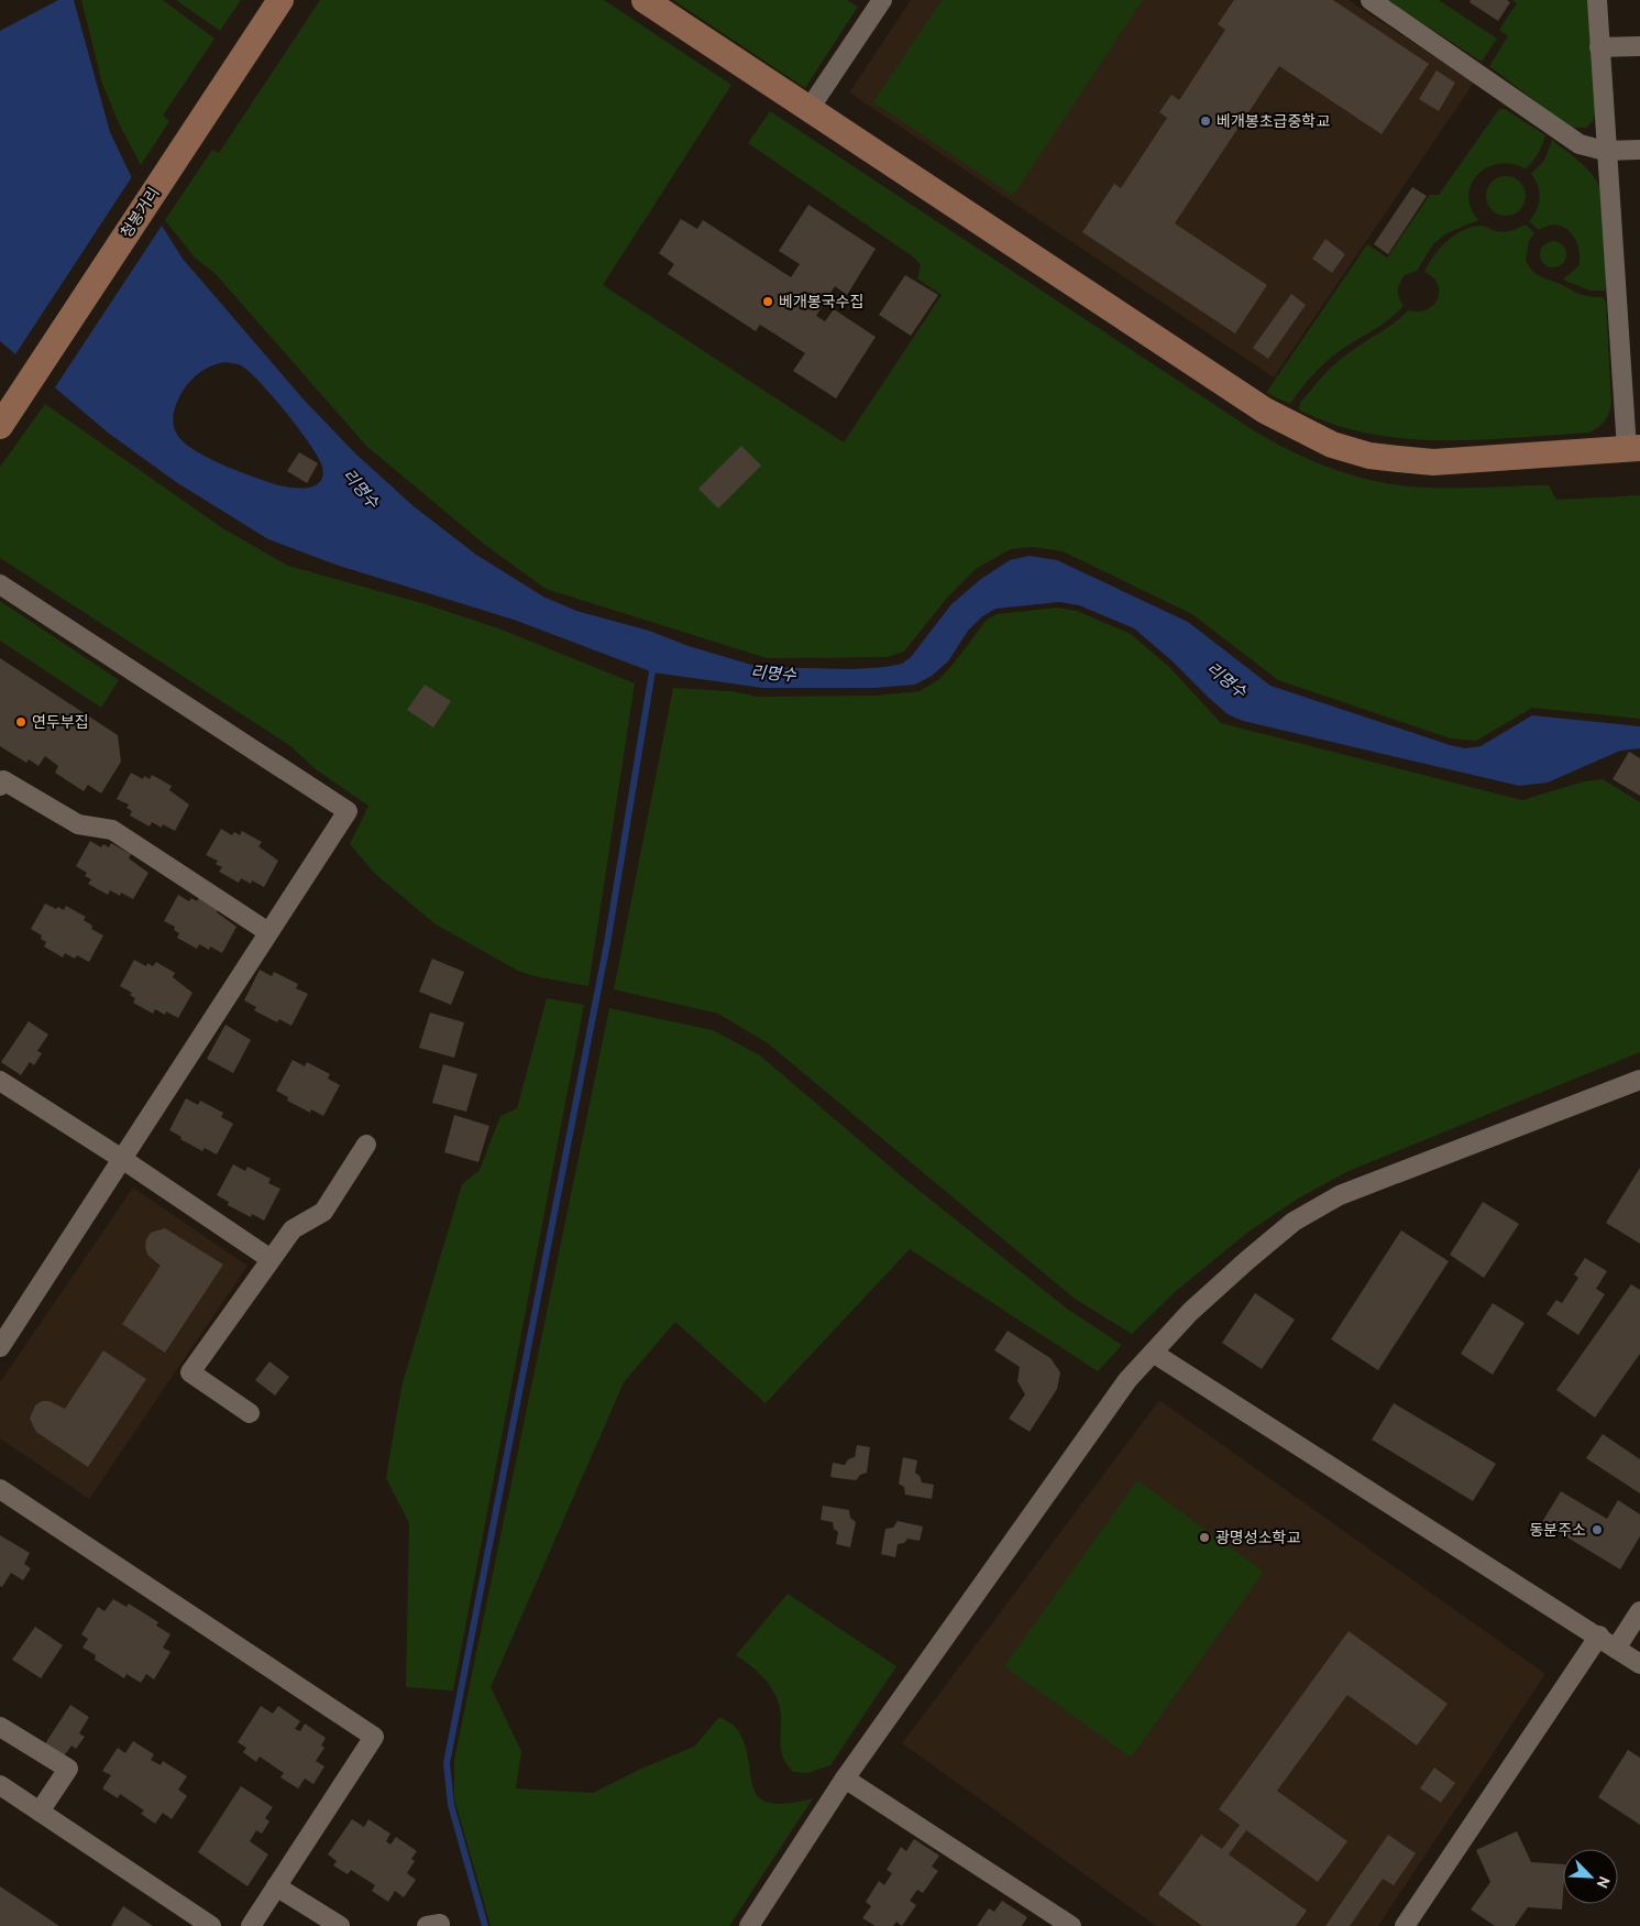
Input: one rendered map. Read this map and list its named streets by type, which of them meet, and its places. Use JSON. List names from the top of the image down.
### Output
{
  "streets": {
    "street": ["청봉거리"]
  },
  "water": ["리명수"],
  "places": [
    "베개봉초급중학교",
    "베개봉국수집",
    "연두부집",
    "동분주소",
    "광명성소학교"
  ],
  "north": "bottom right"
}
